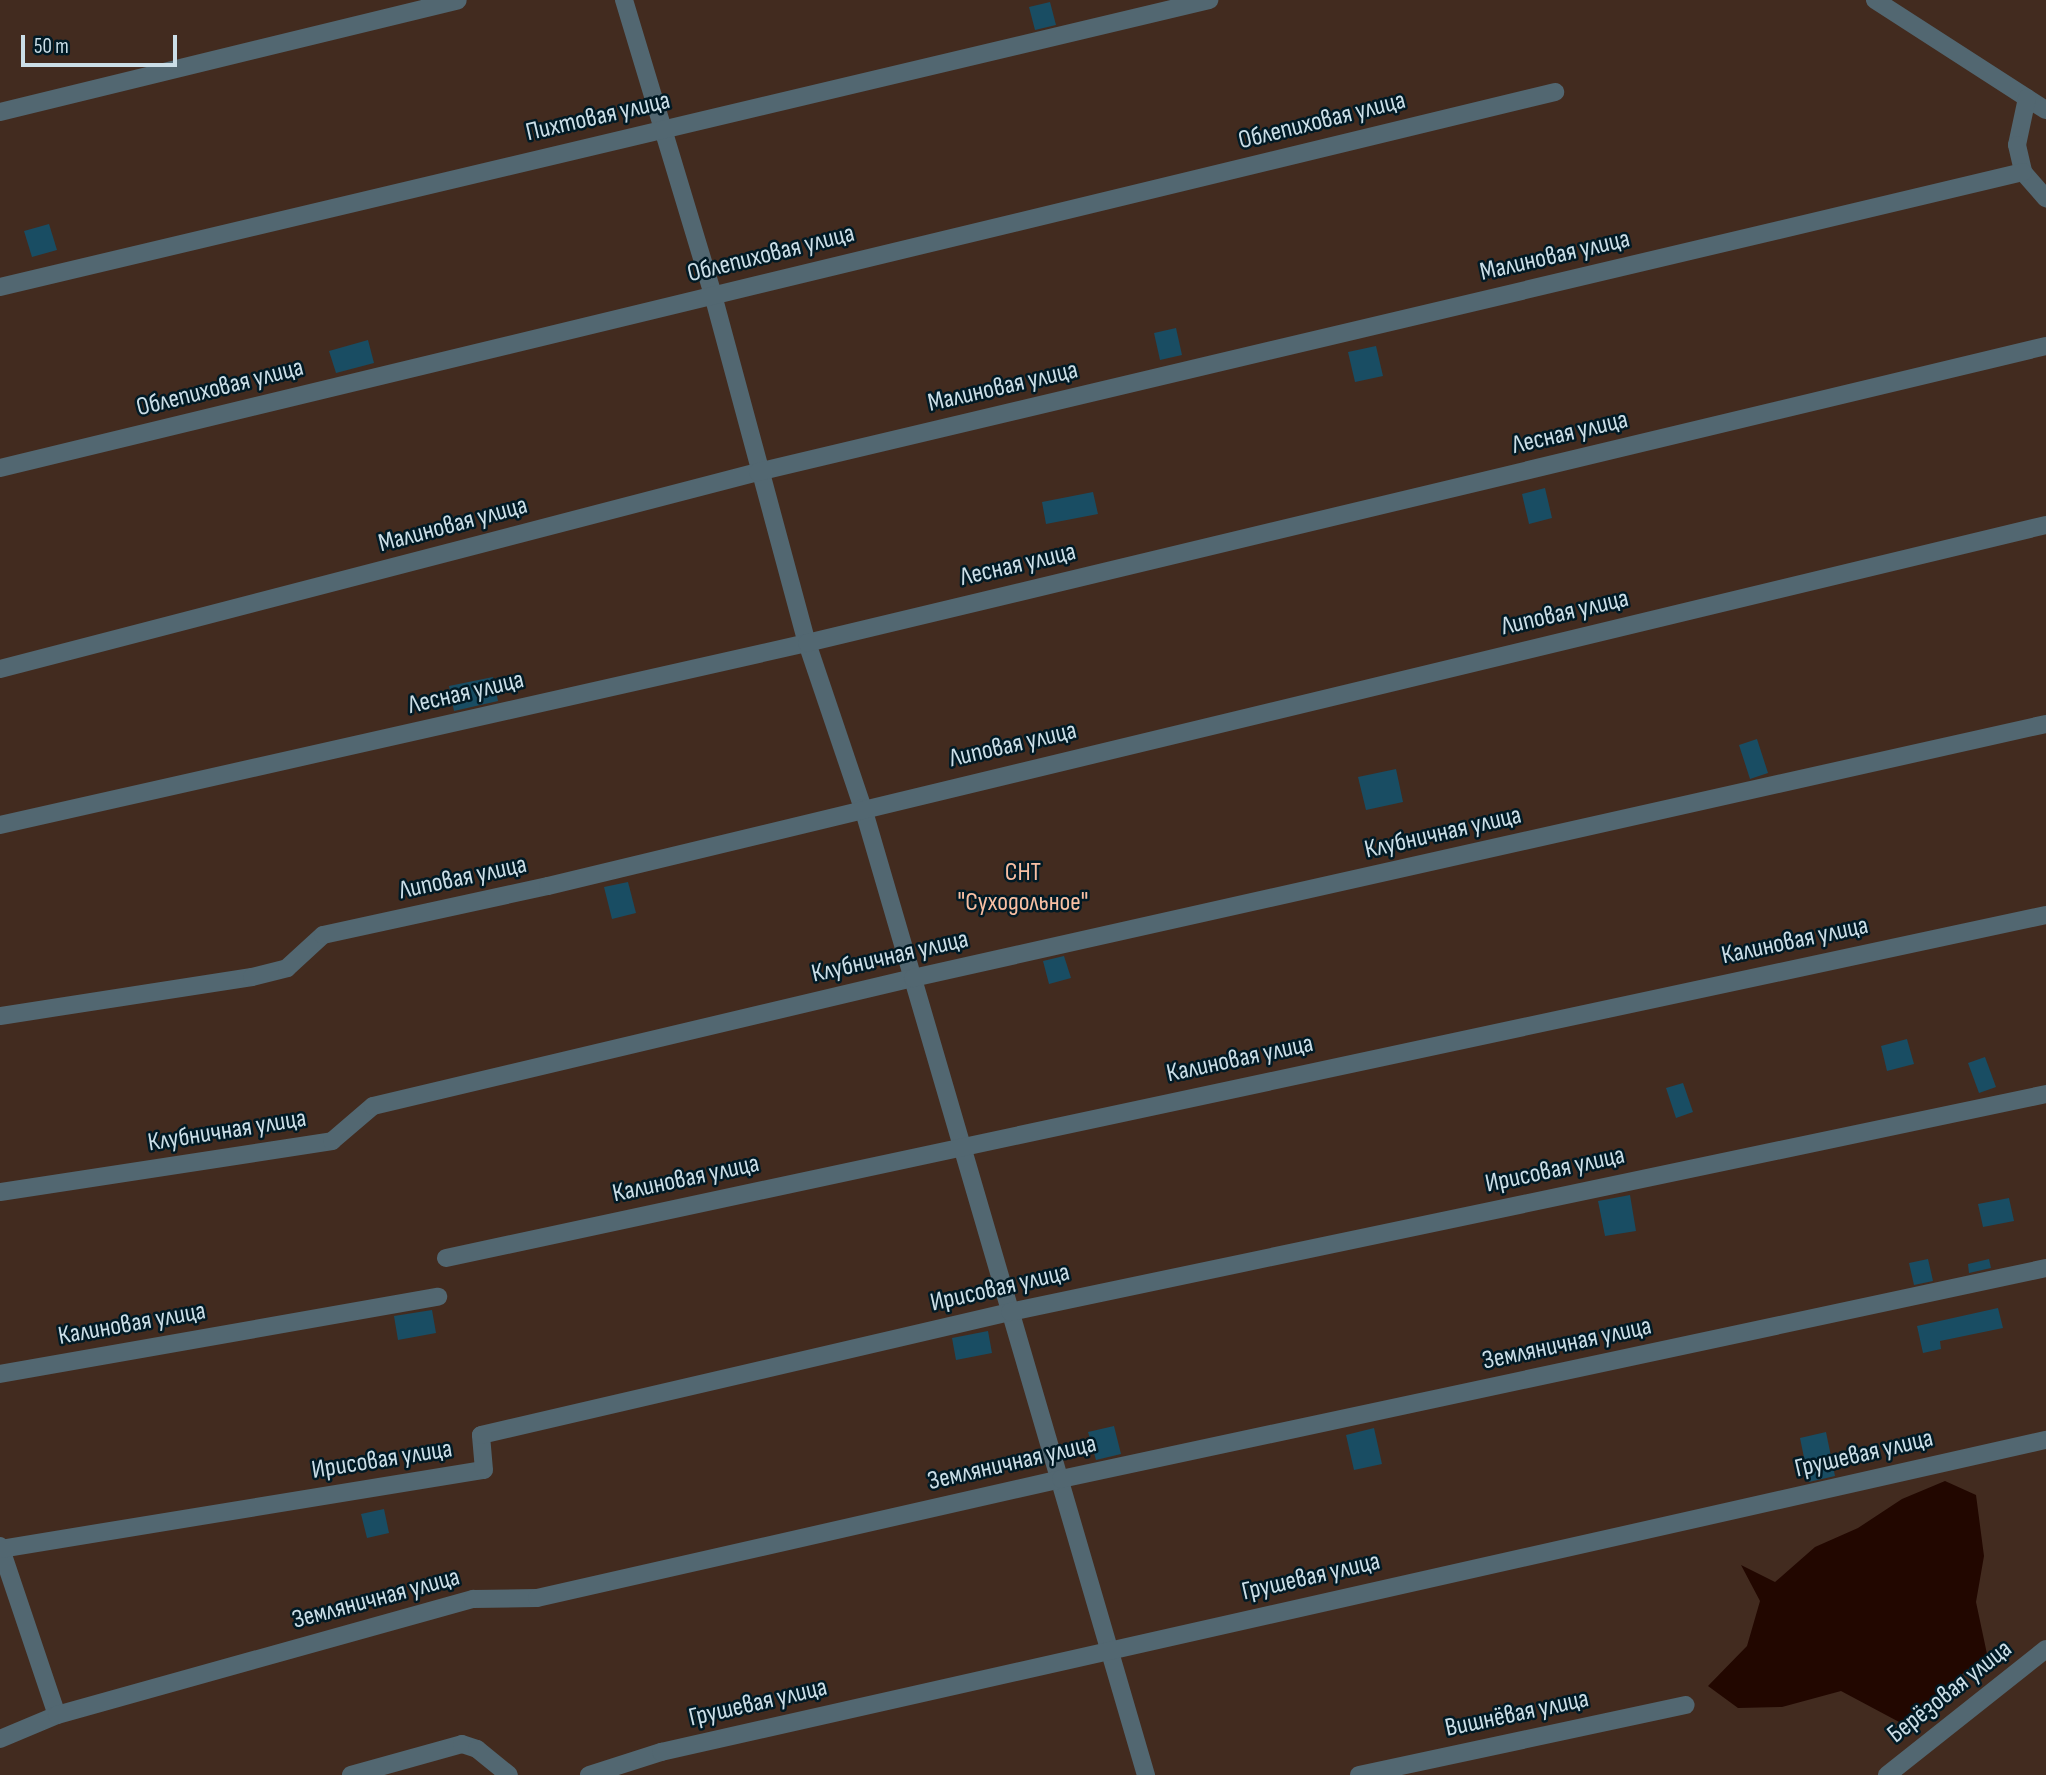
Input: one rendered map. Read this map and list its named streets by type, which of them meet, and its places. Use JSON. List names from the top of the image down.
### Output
{
  "streets": {
    "street": [
      "Пихтовая улица",
      "Облепиховая улица",
      "Малиновая улица",
      "Лесная улица",
      "Липовая улица",
      "Клубничная улица",
      "Калиновая улица",
      "Ирисовая улица",
      "Земляничная улица",
      "Грушевая улица",
      "Берёзовая улица",
      "Вишнёвая улица"
    ]
  },
  "parks": ["СНТ \"Суходольное\""],
  "scale_bar": "50 m"
}
